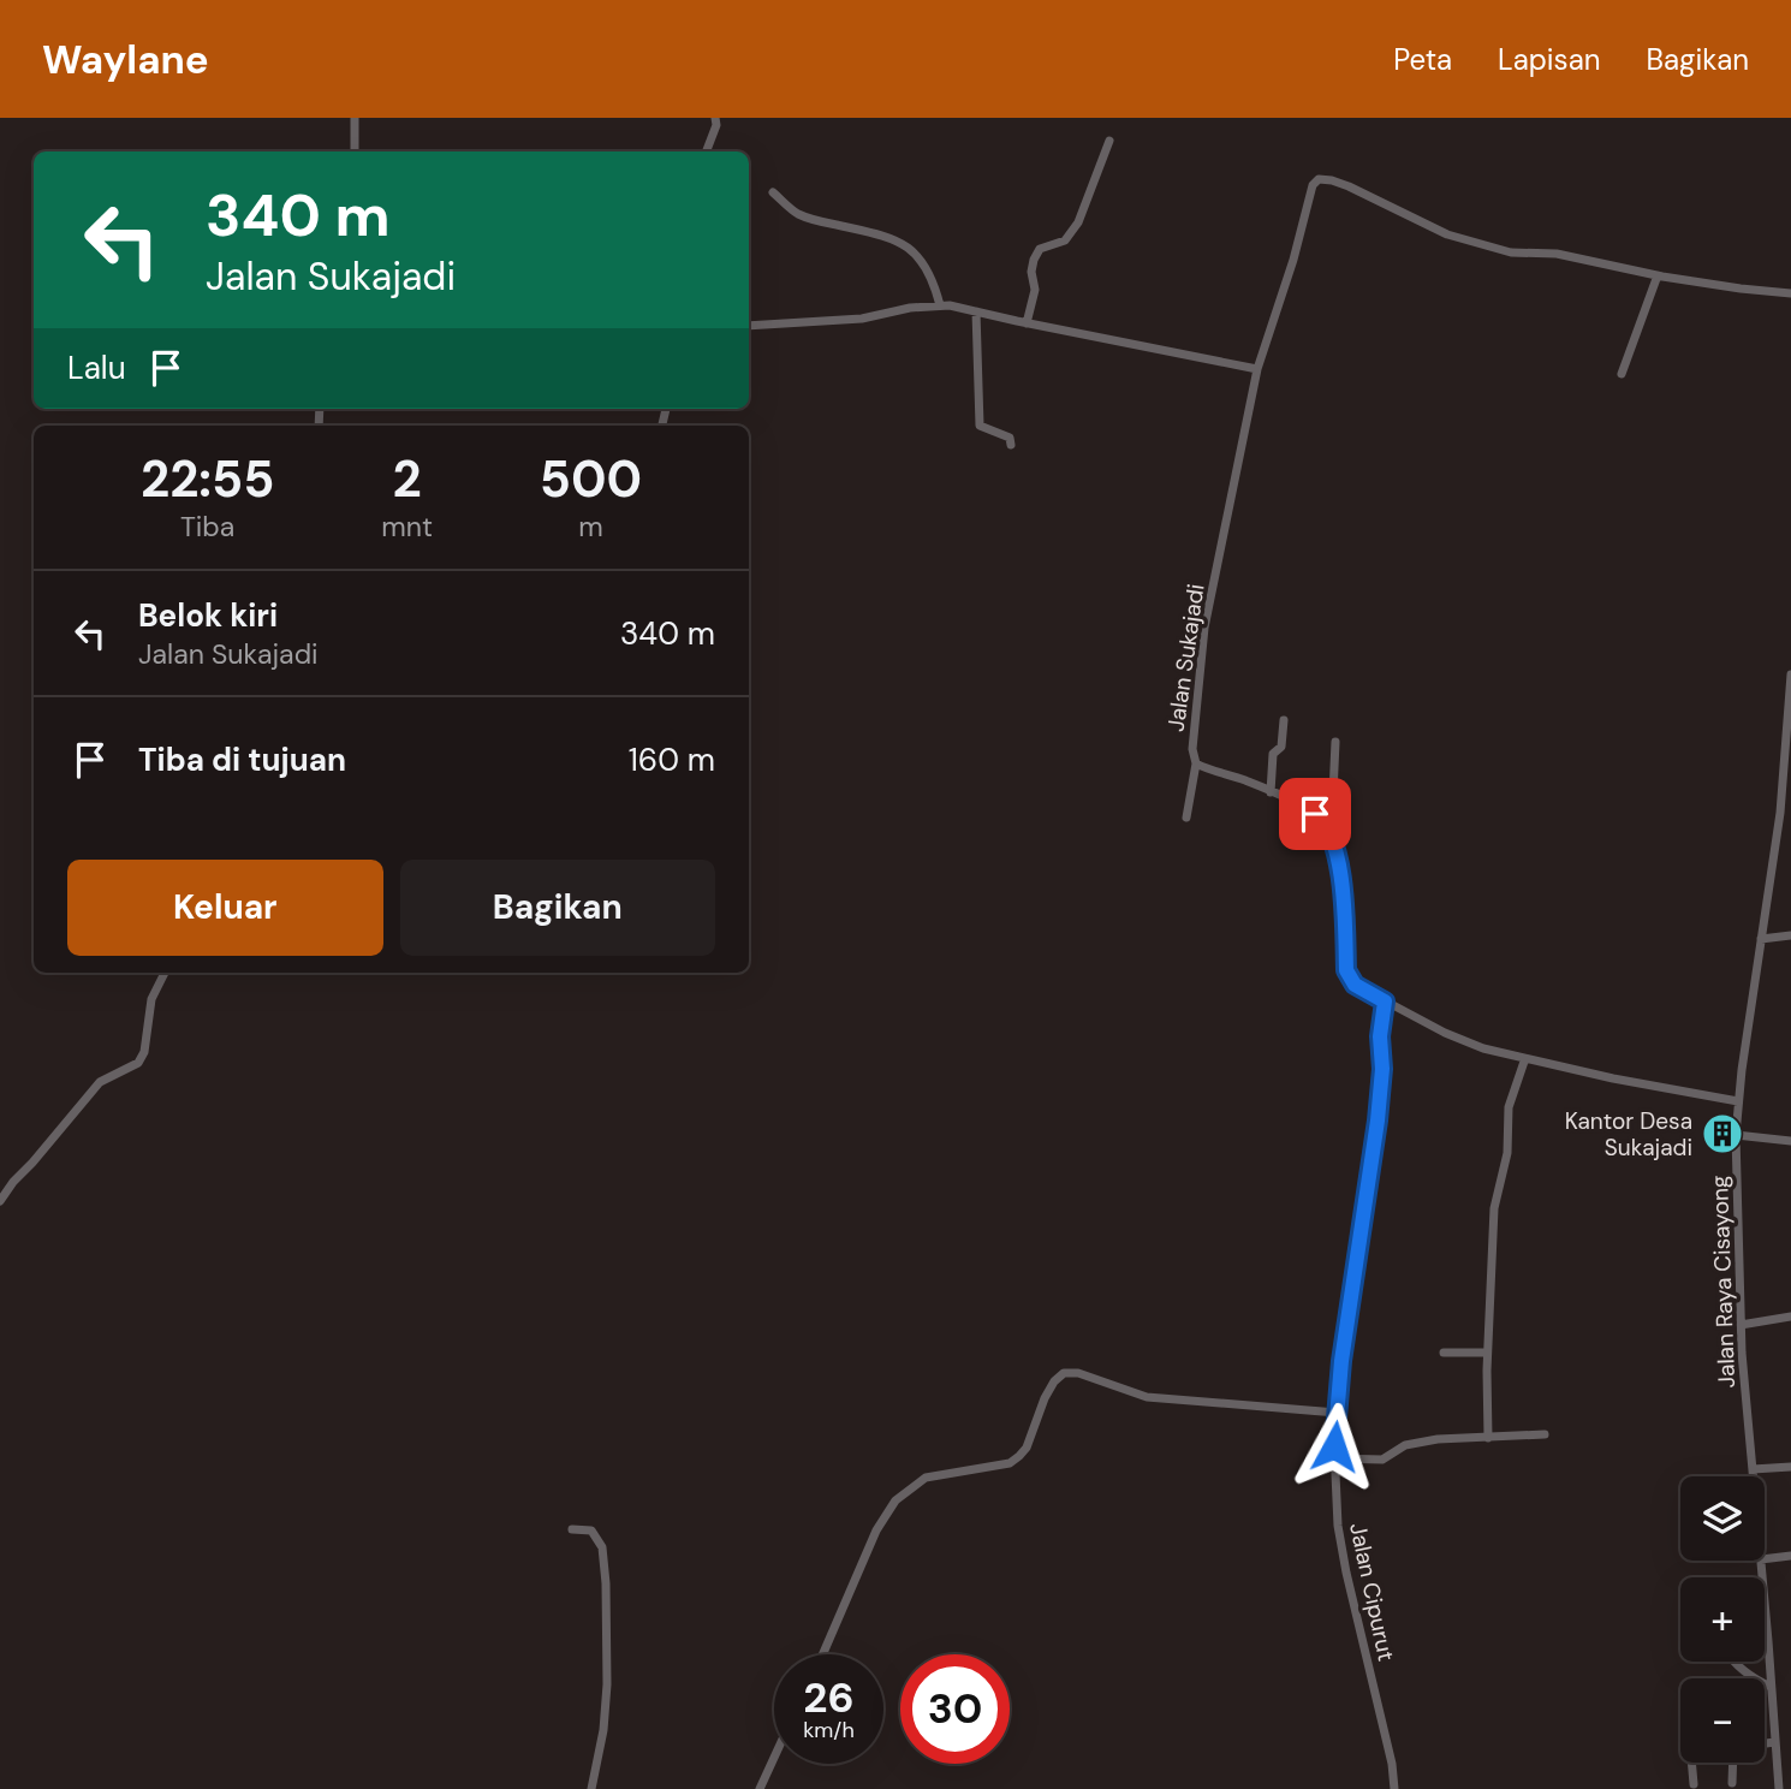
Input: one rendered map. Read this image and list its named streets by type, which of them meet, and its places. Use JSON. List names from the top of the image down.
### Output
{
  "streets": {
    "street": ["Jalan Sukajadi", "Jalan Raya Cisayong", "Jalan Cipurut"]
  },
  "places": {
    "building": ["Kantor Desa Sukajadi"]
  },
  "page": {
    "header": "Waylane",
    "nav": ["Peta", "Lapisan", "Bagikan"],
    "turn": ["340 m", "Jalan Sukajadi"],
    "then": "Lalu",
    "eta": [
      "22:55",
      "Tiba",
      "2",
      "mnt",
      "500",
      "m"
    ],
    "list": [
      {
        "name": "Belok kiri",
        "note": "Jalan Sukajadi",
        "value": "340 m"
      },
      {
        "name": "Tiba di tujuan",
        "value": "160 m"
      }
    ],
    "buttons": ["Keluar", "Bagikan"],
    "map_buttons": ["+", "−"],
    "speed": "26 km/h",
    "limit": "30"
  }
}
